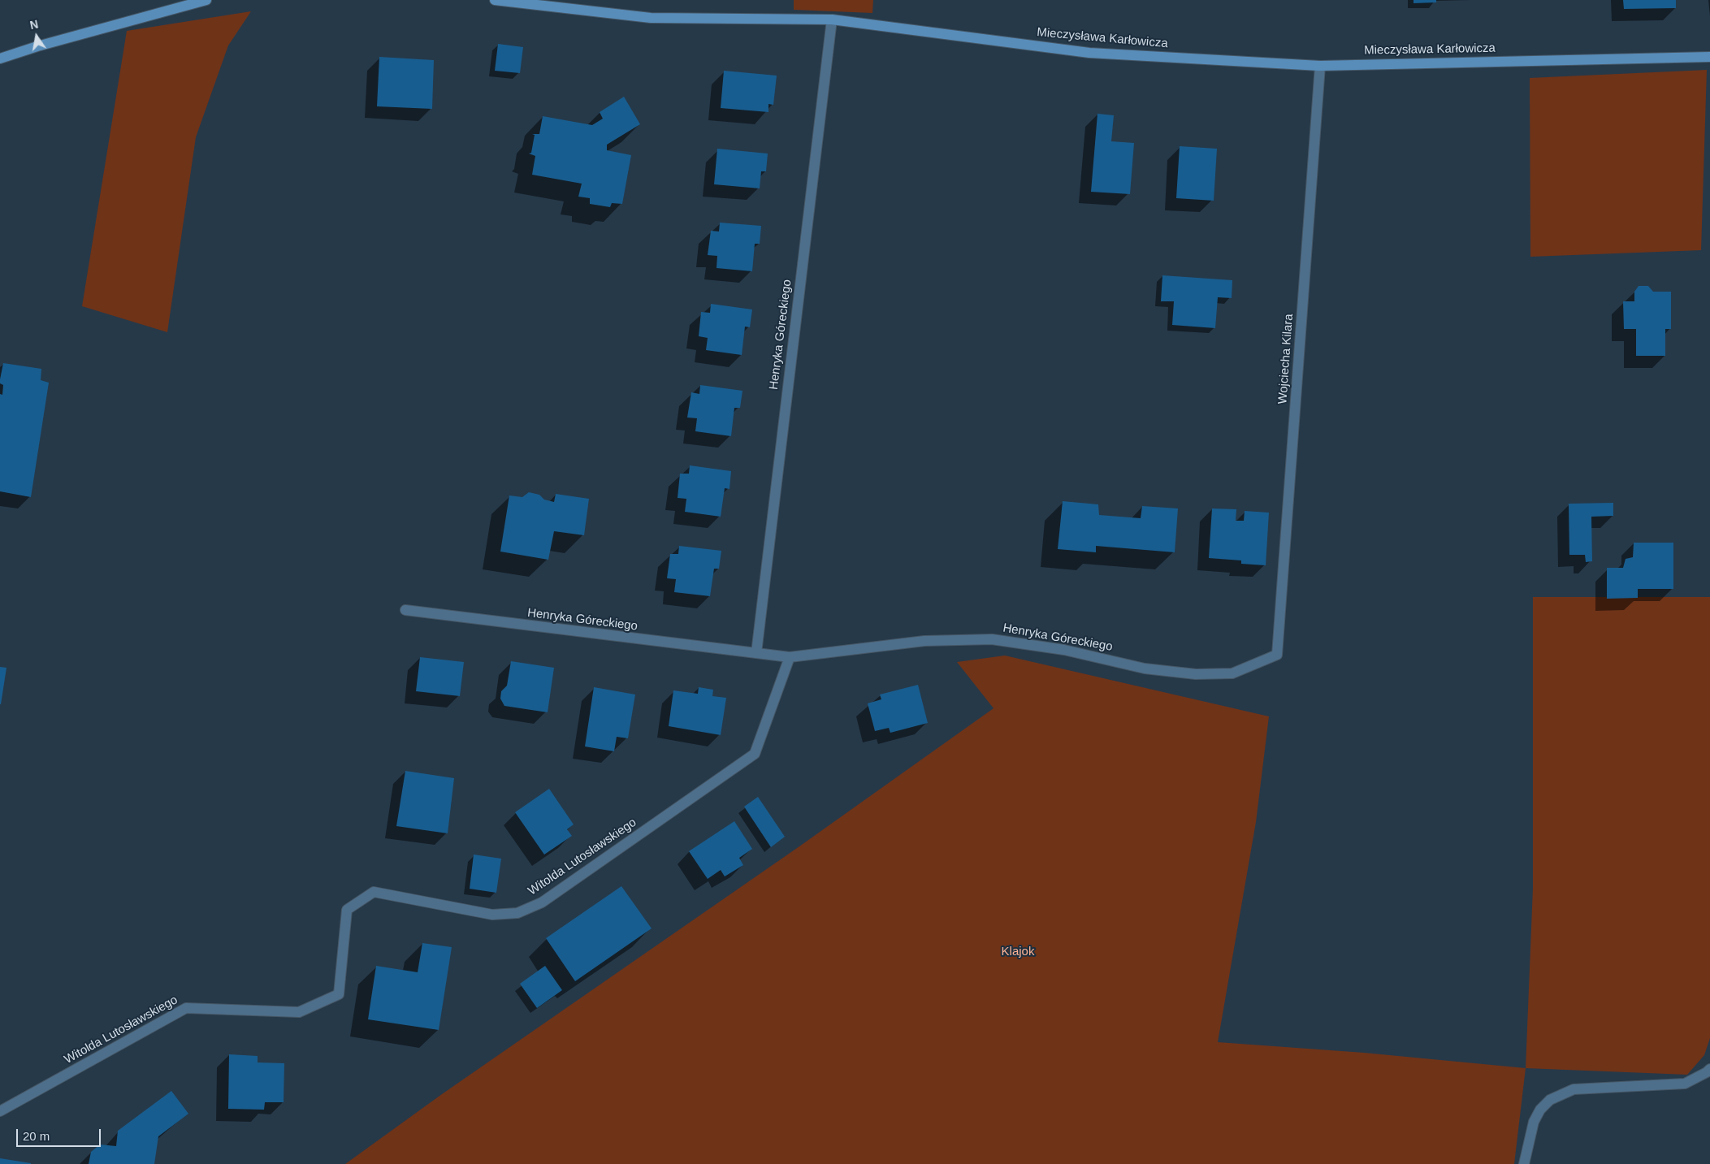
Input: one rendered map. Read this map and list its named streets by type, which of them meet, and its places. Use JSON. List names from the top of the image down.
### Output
{
  "streets": {
    "street": [
      "Mieczysława Karłowicza",
      "Henryka Góreckiego",
      "Wojciecha Kilara",
      "Witolda Lutosławskiego"
    ]
  },
  "crossings": [
    ["Mieczysława Karłowicza", "Henryka Góreckiego"],
    ["Mieczysława Karłowicza", "Wojciecha Kilara"],
    ["Henryka Góreckiego", "Wojciecha Kilara"],
    ["Henryka Góreckiego", "Witolda Lutosławskiego"]
  ],
  "parks": ["Klajok"],
  "scale_bar": "20 m",
  "north": "top"
}
